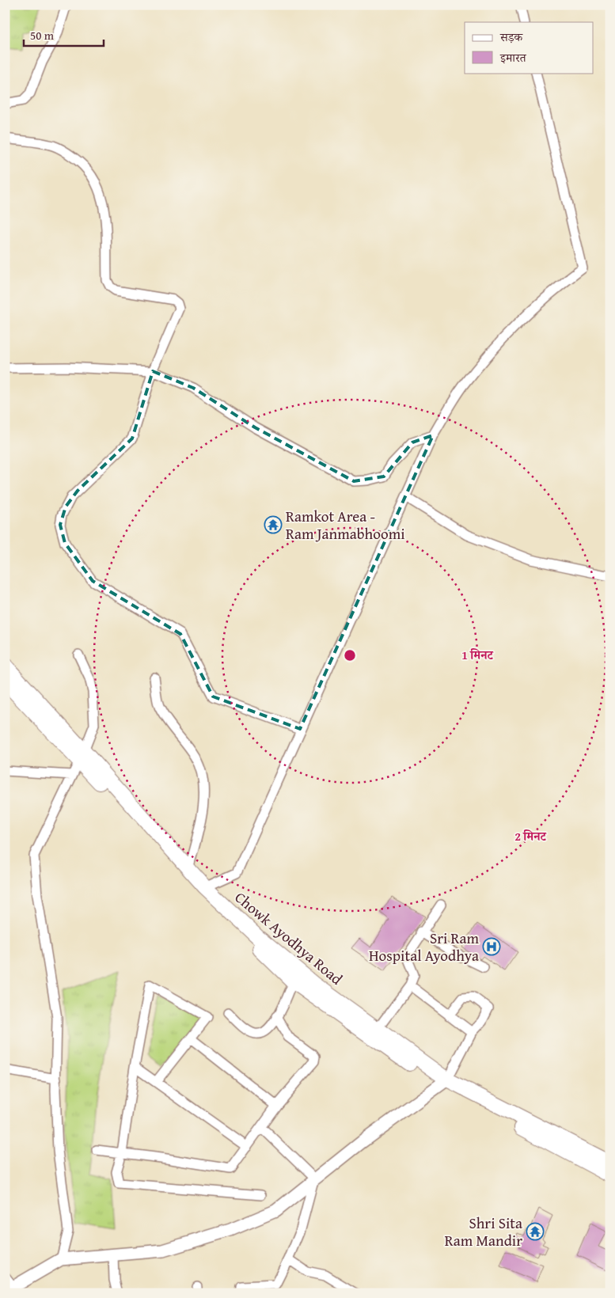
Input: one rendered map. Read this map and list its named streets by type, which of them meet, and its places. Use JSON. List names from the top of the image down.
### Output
{
  "streets": {
    "main road": ["Chowk Ayodhya Road"]
  },
  "places": {
    "temple": ["Ramkot Area - Ram Janmabhoomi", "Shri Sita Ram Mandir"],
    "hospital": ["Sri Ram Hospital Ayodhya"]
  },
  "legend": ["सड़क", "इमारत"],
  "scale_bar": "50 m",
  "rings": ["1 मिनट", "2 मिनट"]
}
